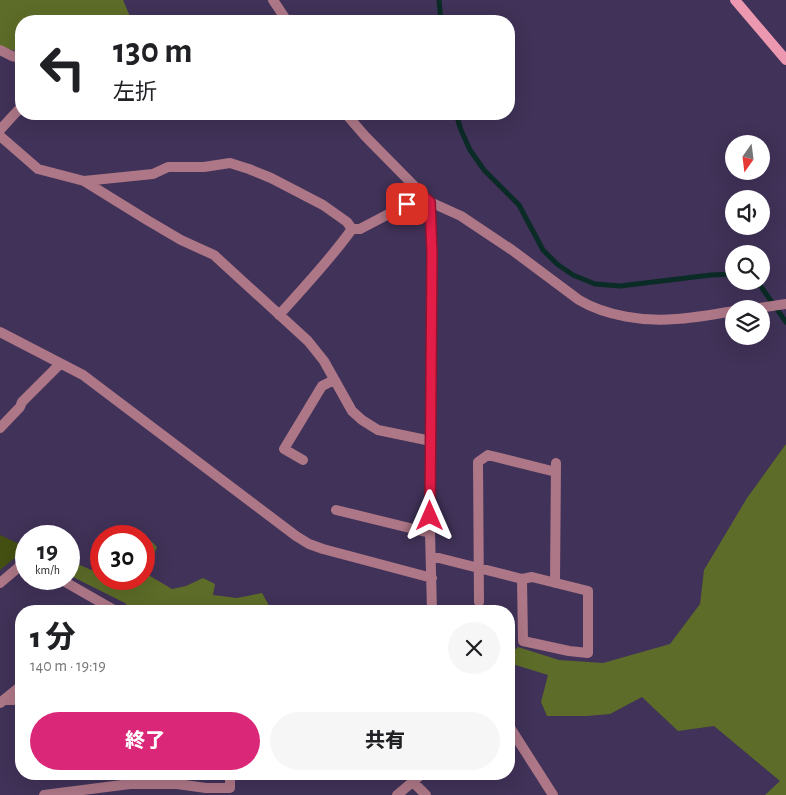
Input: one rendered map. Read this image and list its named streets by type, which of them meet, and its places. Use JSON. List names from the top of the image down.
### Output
{
  "north": "bottom",
  "page": {
    "turn": ["130 m", "左折"],
    "speed": "19 km/h",
    "limit": "30",
    "heading": ["1 分", "140 m · 19:19"],
    "buttons": ["終了", "共有"]
  }
}
